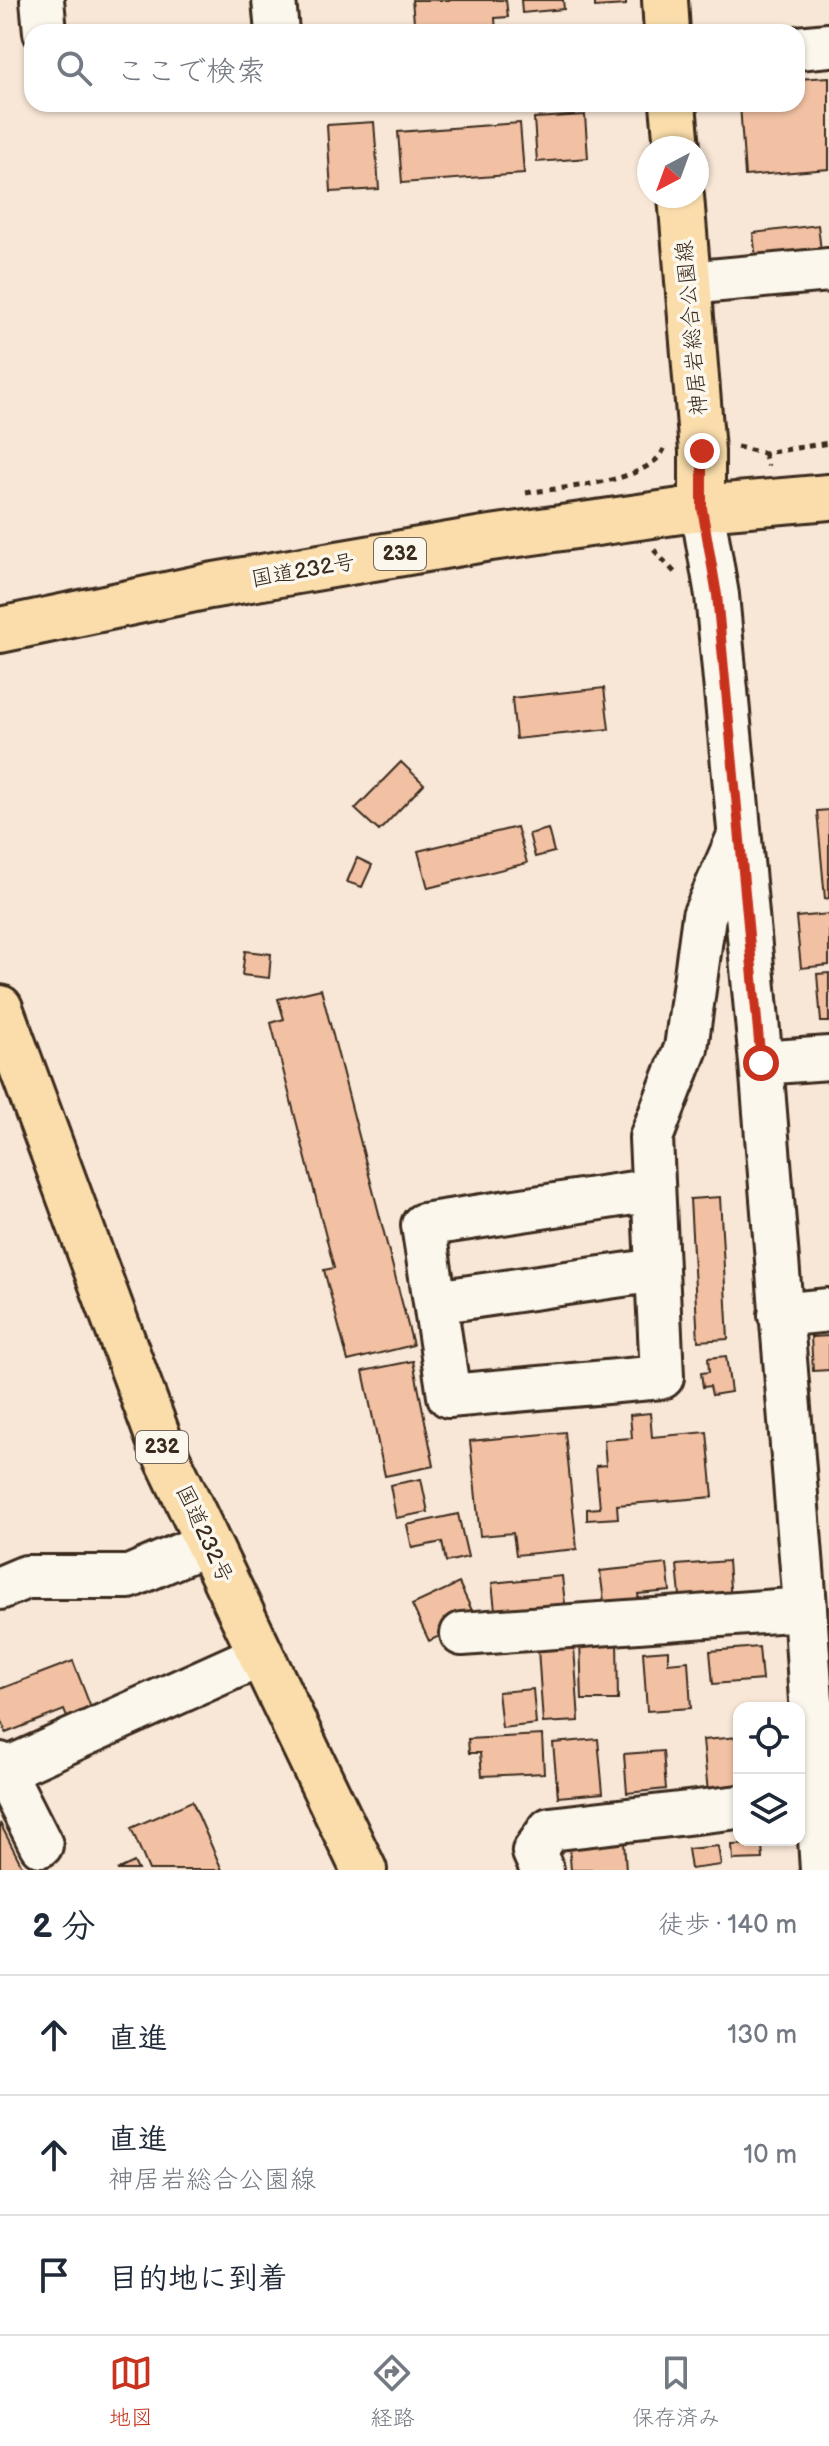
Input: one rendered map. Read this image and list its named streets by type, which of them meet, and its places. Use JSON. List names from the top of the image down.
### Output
{
  "streets": {
    "main road": ["神居岩総合公園線", "232", "国道232号"]
  },
  "crossings": [
    ["神居岩総合公園線", "国道232号"]
  ],
  "north": "bottom left",
  "page": {
    "search": "ここで検索",
    "heading": ["2 分", "徒歩 · 140 m"],
    "list": [
      ["直進", "130 m"],
      ["直進", "神居岩総合公園線", "10 m"],
      "目的地に到着"
    ],
    "nav": ["地図", "経路", "保存済み"]
  }
}
